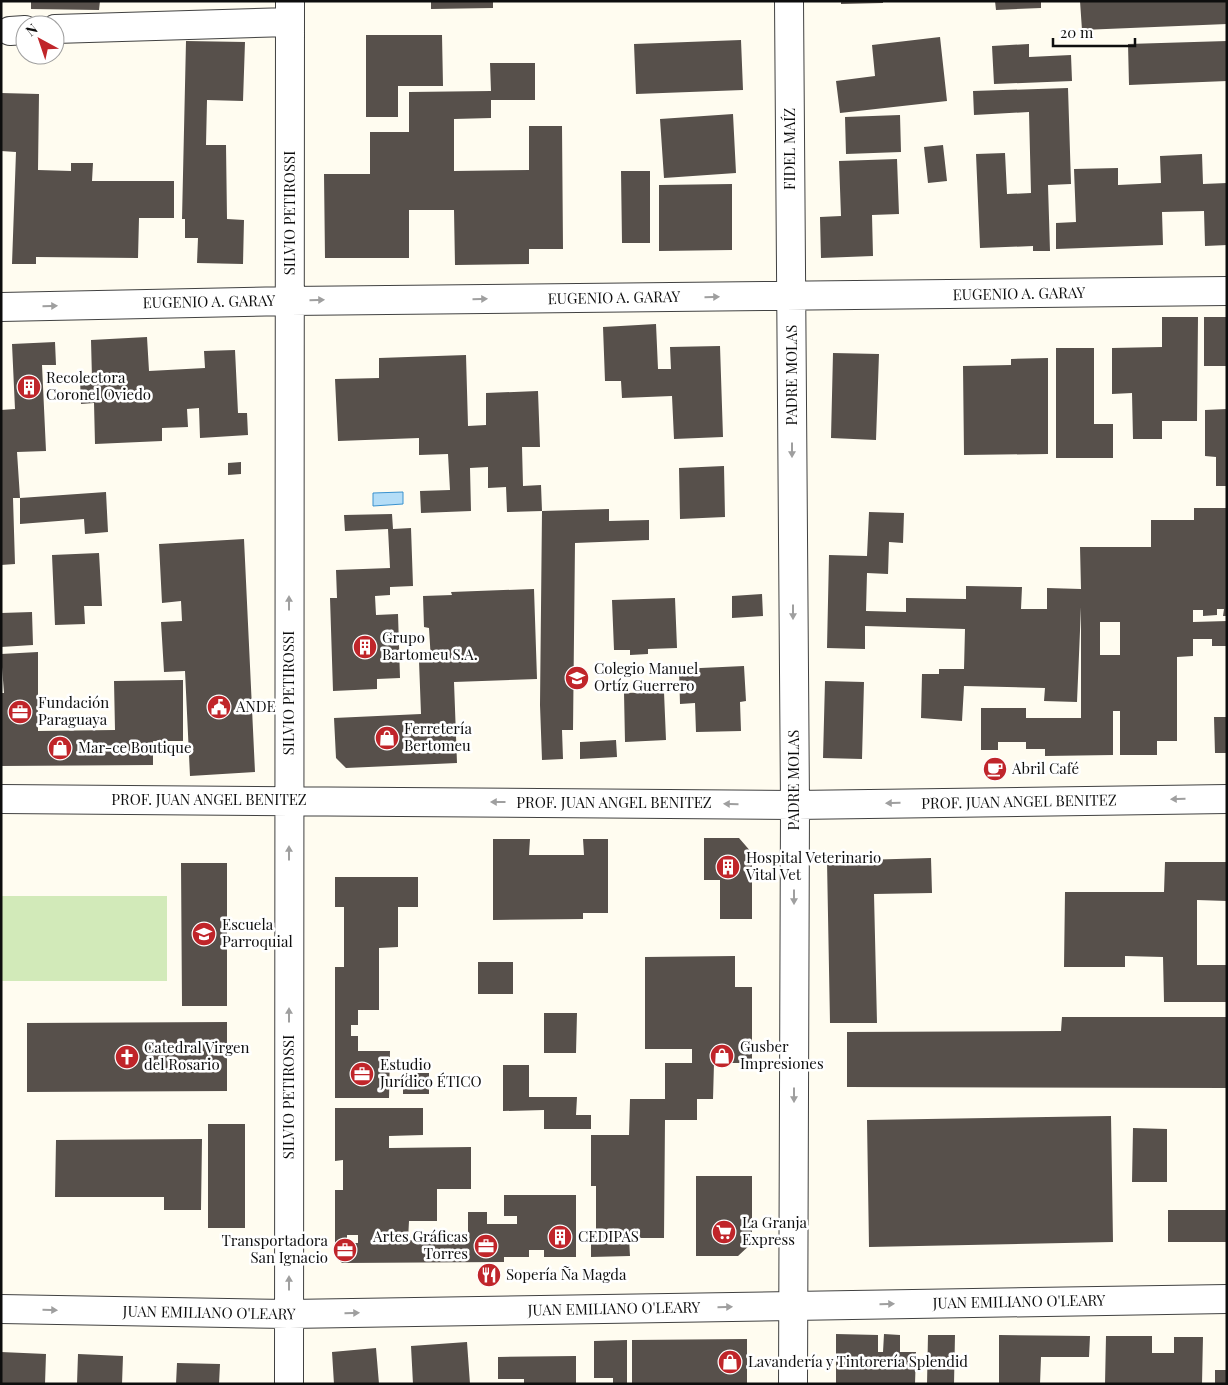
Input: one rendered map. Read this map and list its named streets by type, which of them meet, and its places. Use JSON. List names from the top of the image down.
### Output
{
  "streets": {
    "street": [
      "FIDEL MAÍZ",
      "SILVIO PETIROSSI",
      "EUGENIO A. GARAY",
      "PADRE MOLAS",
      "PROF. JUAN ANGEL BENITEZ",
      "JUAN EMILIANO O'LEARY"
    ]
  },
  "crossings": [
    ["FIDEL MAÍZ", "EUGENIO A. GARAY"],
    ["FIDEL MAÍZ", "PADRE MOLAS"],
    ["SILVIO PETIROSSI", "EUGENIO A. GARAY"],
    ["SILVIO PETIROSSI", "PROF. JUAN ANGEL BENITEZ"],
    ["SILVIO PETIROSSI", "JUAN EMILIANO O'LEARY"],
    ["EUGENIO A. GARAY", "PADRE MOLAS"],
    ["PADRE MOLAS", "PROF. JUAN ANGEL BENITEZ"],
    ["PADRE MOLAS", "JUAN EMILIANO O'LEARY"]
  ],
  "one_way": [
    "SILVIO PETIROSSI",
    "EUGENIO A. GARAY",
    "PADRE MOLAS",
    "PROF. JUAN ANGEL BENITEZ",
    "JUAN EMILIANO O'LEARY"
  ],
  "places": {
    "building": [
      "Recolectora Coronel Oviedo",
      "Grupo Bartomeu S.A.",
      "Hospital Veterinario Vital Vet",
      "CEDIPAS"
    ],
    "school or university": ["Colegio Manuel Ortíz Guerrero", "Escuela Parroquial"],
    "public building": ["ANDE"],
    "office": [
      "Fundación Paraguaya",
      "Estudio Jurídico ÉTICO",
      "Artes Gráficas Torres",
      "Transportadora San Ignacio"
    ],
    "shop": [
      "Ferretería Bertomeu",
      "Mar-ce Boutique",
      "Gusber Impresiones",
      "Lavandería y Tintorería Splendid"
    ],
    "cafe": ["Abril Café"],
    "church": ["Catedral Virgen del Rosario"],
    "supermarket": ["La Granja Express"],
    "restaurant": ["Sopería Ña Magda"]
  },
  "scale_bar": "20 m",
  "north": "top left"
}
